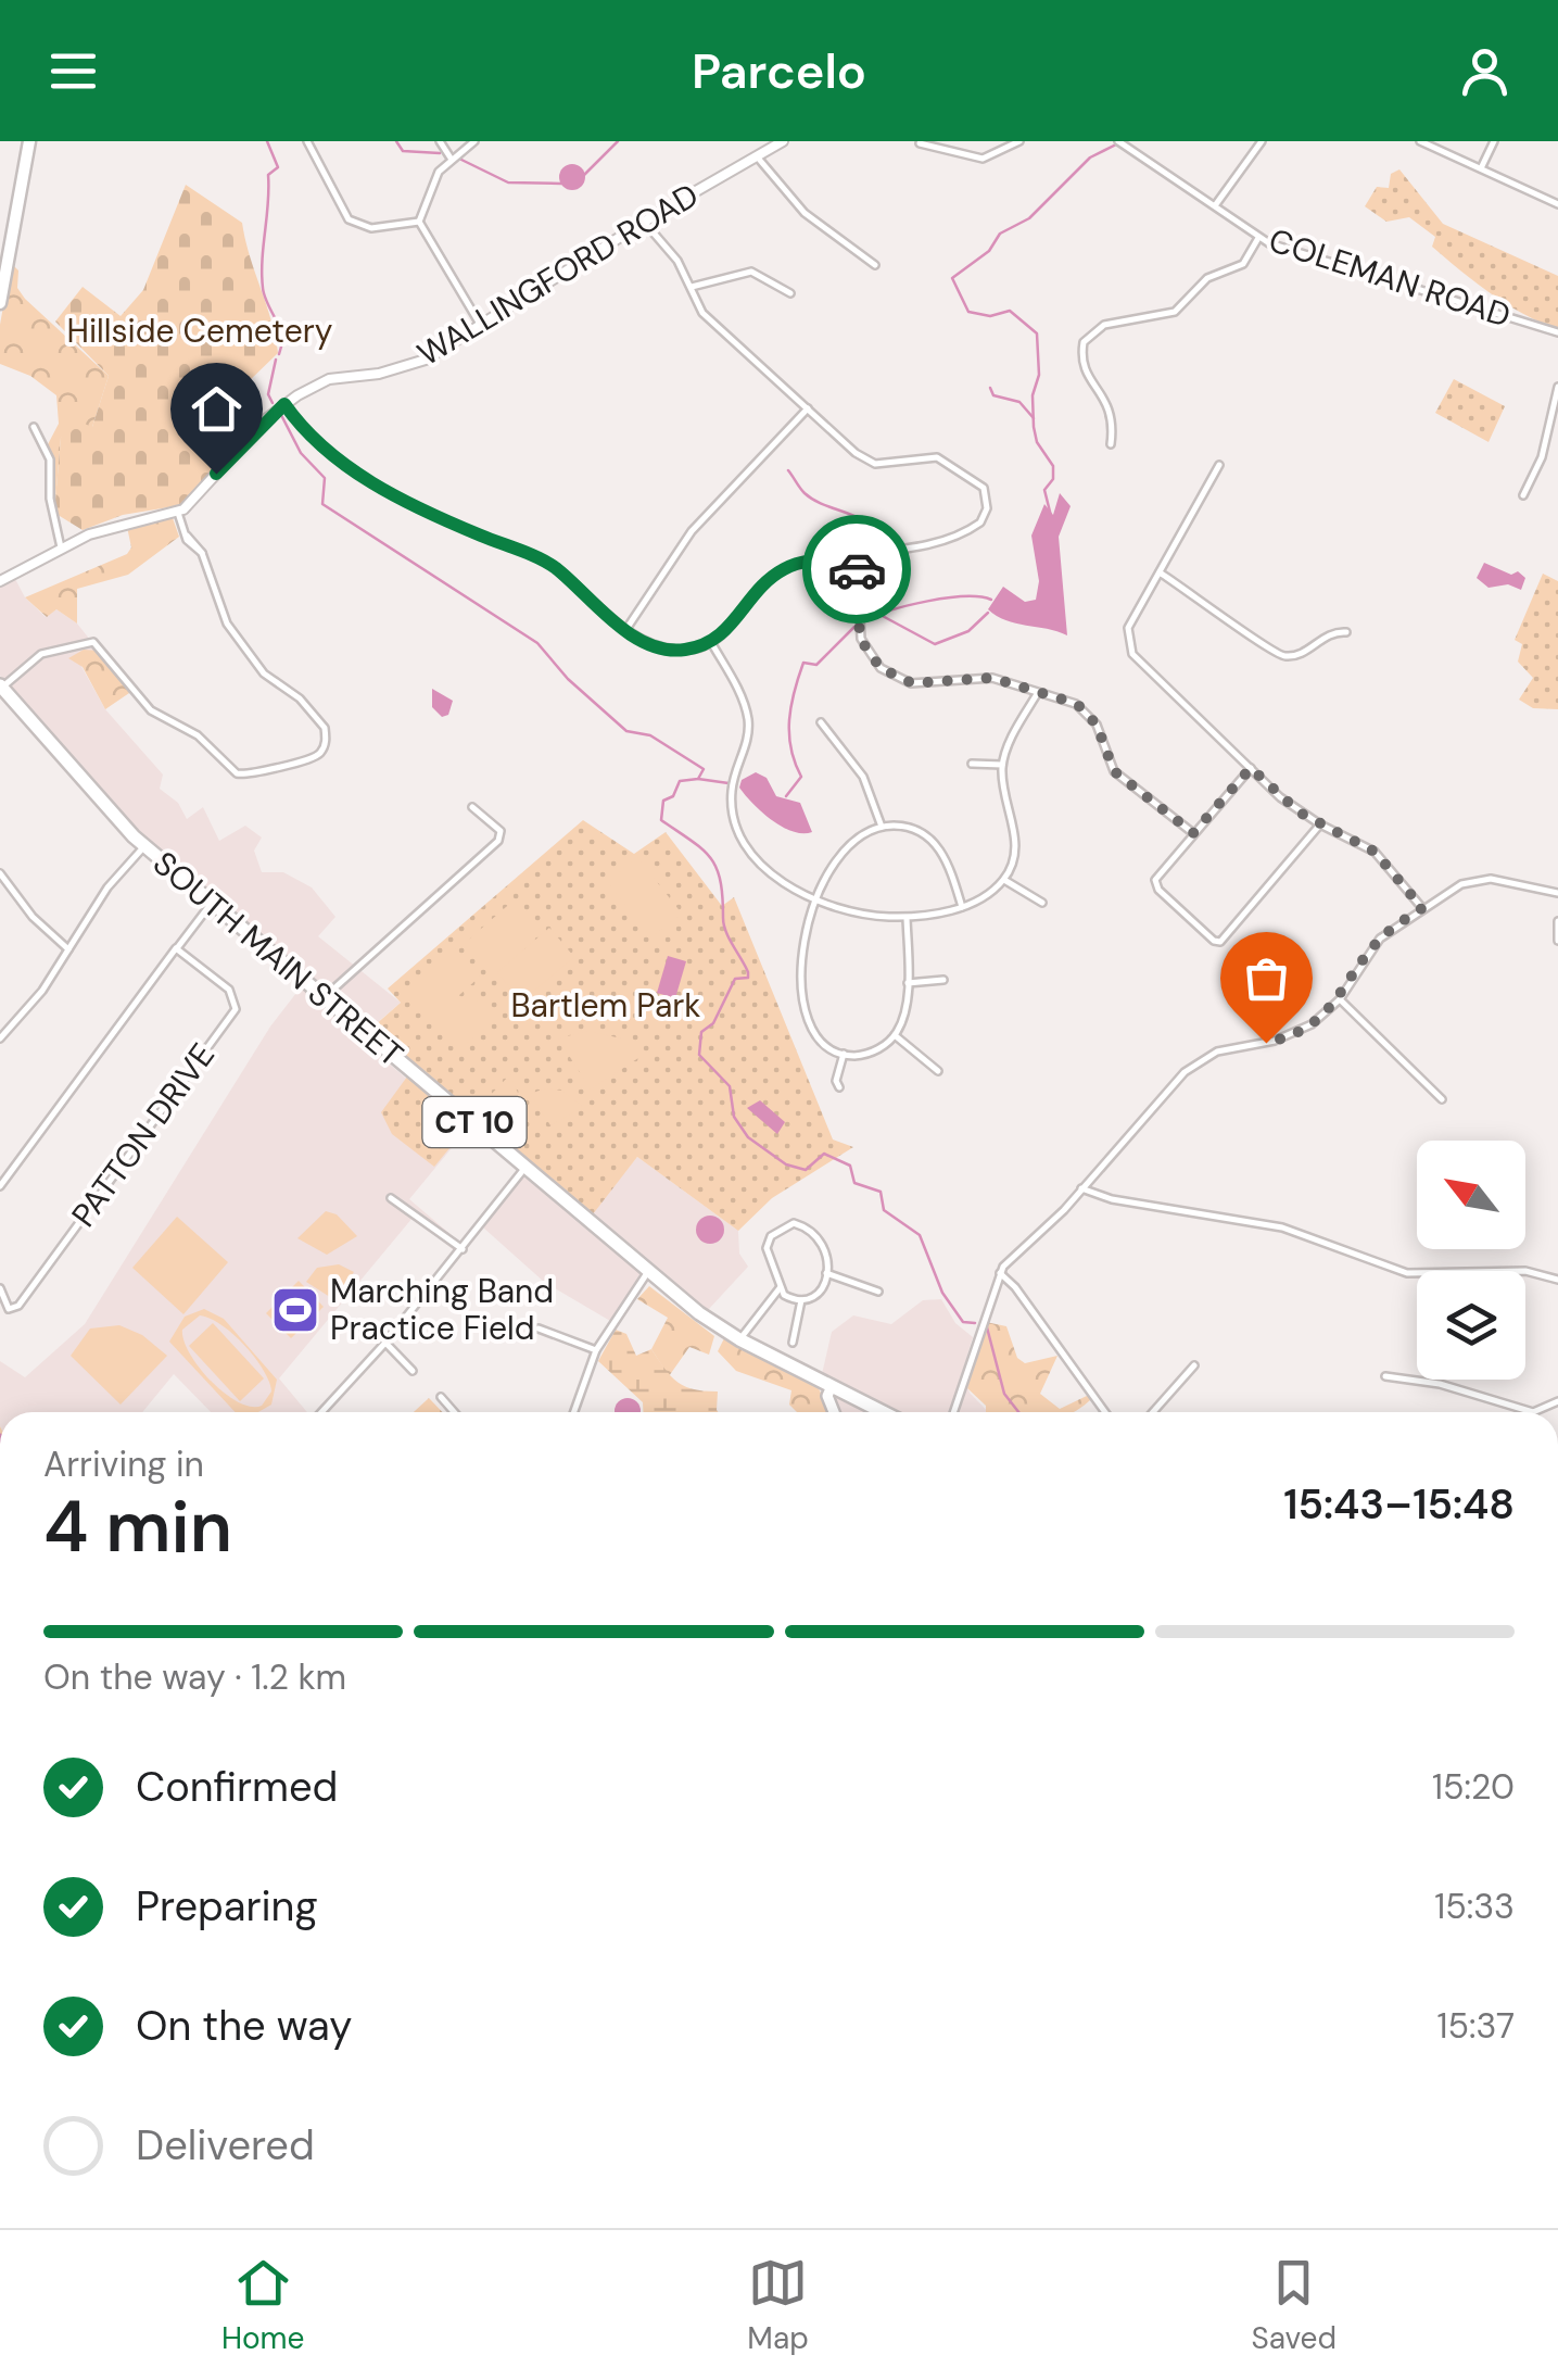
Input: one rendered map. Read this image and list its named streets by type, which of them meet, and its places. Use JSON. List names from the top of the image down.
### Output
{
  "streets": {
    "highway": ["SOUTH MAIN STREET", "CT 10"],
    "street": ["WALLINGFORD ROAD", "COLEMAN ROAD", "PATTON DRIVE"]
  },
  "parks": ["Hillside Cemetery", "Bartlem Park"],
  "places": {
    "sports": ["Marching Band Practice Field"]
  },
  "north": "top left",
  "page": {
    "header": "Parcelo",
    "heading": ["4 min", "Arriving in", "15:43–15:48"],
    "bar": "On the way · 1.2 km",
    "list": [
      ["Confirmed", "15:20"],
      ["Preparing", "15:33"],
      ["On the way", "15:37"],
      "Delivered"
    ],
    "tabs": ["Home", "Map", "Saved"]
  }
}
